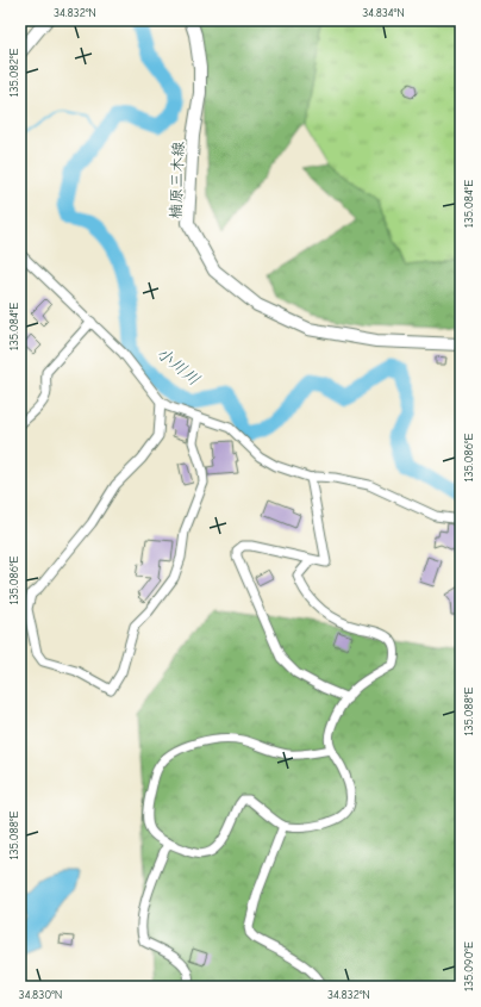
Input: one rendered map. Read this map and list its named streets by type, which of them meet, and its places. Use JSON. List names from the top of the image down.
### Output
{
  "streets": {
    "main road": ["楠原三木線"]
  },
  "water": ["小川川"],
  "coordinates": [
    "34.832°N",
    "34.834°N",
    "135.082°E",
    "135.084°E",
    "135.086°E",
    "135.088°E",
    "135.090°E",
    "34.830°N"
  ]
}
